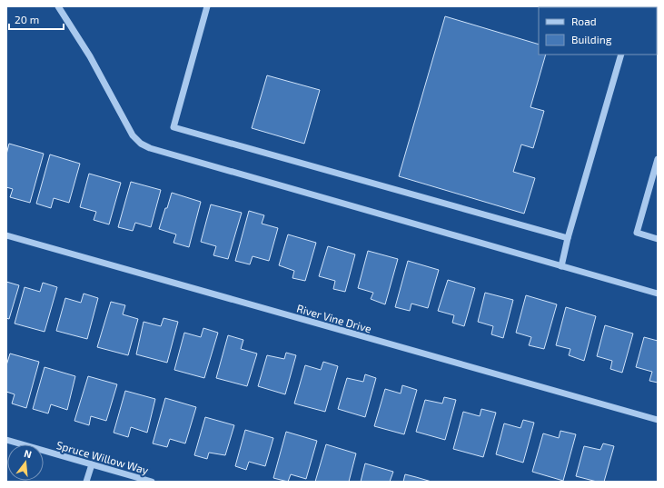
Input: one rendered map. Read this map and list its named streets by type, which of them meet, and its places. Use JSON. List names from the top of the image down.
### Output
{
  "streets": {
    "street": ["River Vine Drive", "Spruce Willow Way"]
  },
  "legend": ["Road", "Building"],
  "scale_bar": "20 m",
  "north": "top"
}
